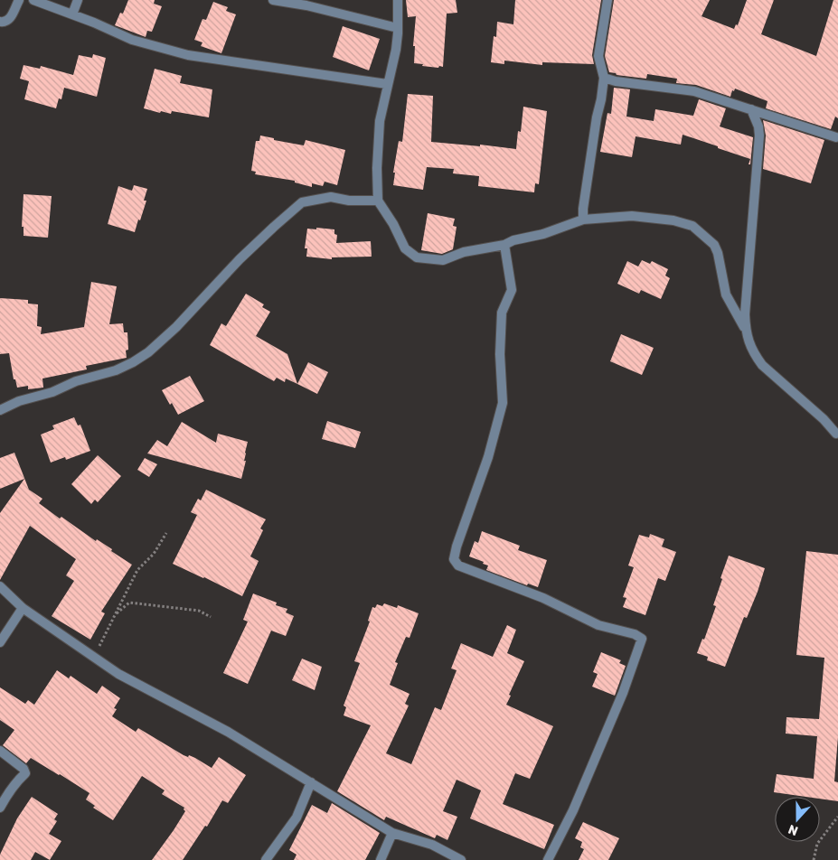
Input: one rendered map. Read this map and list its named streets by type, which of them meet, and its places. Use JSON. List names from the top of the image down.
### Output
{
  "north": "bottom"
}
